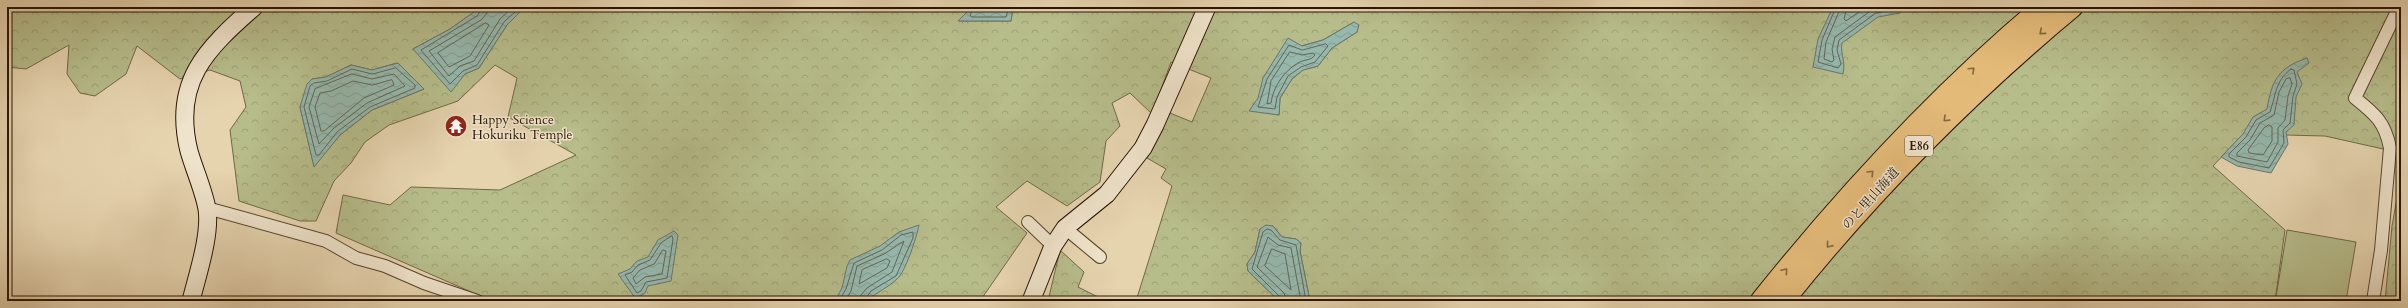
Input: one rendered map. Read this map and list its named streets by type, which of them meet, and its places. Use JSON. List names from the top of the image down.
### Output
{
  "streets": {
    "highway": ["E86", "のと里山海道"]
  },
  "places": {
    "temple": ["Happy Science Hokuriku Temple"]
  }
}
